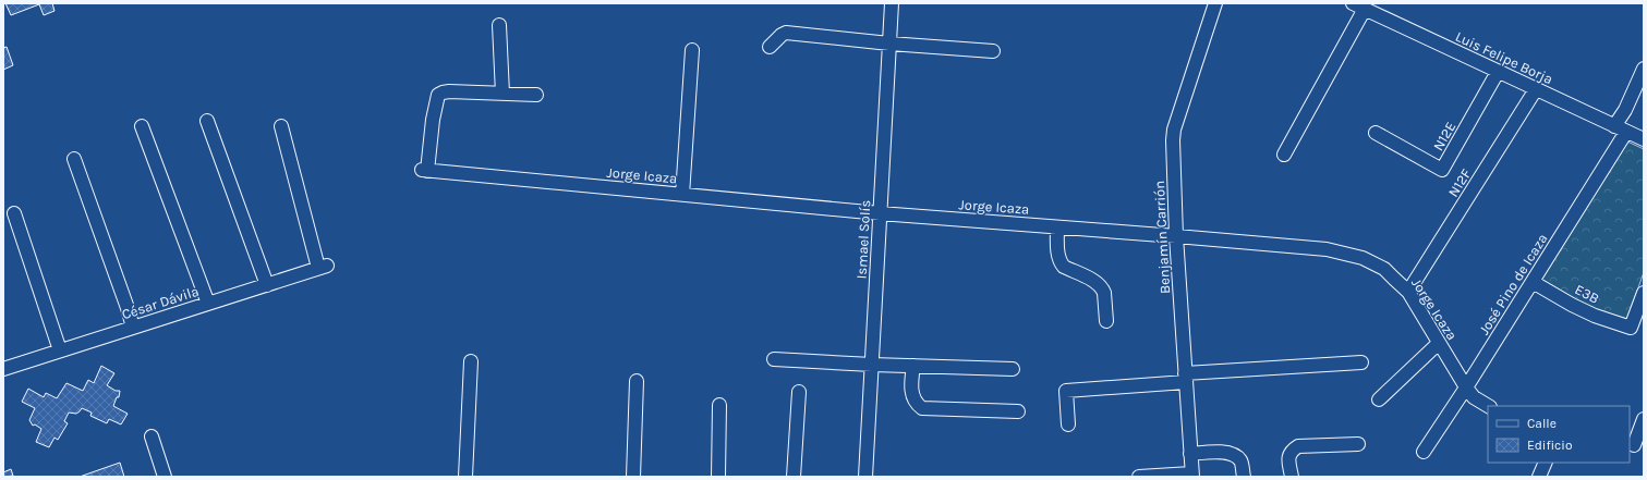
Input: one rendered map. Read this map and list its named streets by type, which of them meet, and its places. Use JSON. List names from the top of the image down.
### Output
{
  "streets": {
    "street": [
      "Luis Felipe Borja",
      "N12E",
      "Jorge Icaza",
      "N12F",
      "Benjamín Carrión",
      "Ismael Solís",
      "José Pino de Icaza",
      "E3B",
      "César Dávila"
    ]
  },
  "crossings": [
    ["Luis Felipe Borja", "N12E"],
    ["Luis Felipe Borja", "N12F"],
    ["Luis Felipe Borja", "José Pino de Icaza"],
    ["Jorge Icaza", "N12F"],
    ["Jorge Icaza", "Benjamín Carrión"],
    ["Jorge Icaza", "Ismael Solís"],
    ["Jorge Icaza", "José Pino de Icaza"],
    ["José Pino de Icaza", "E3B"]
  ],
  "legend": ["Calle", "Edificio"]
}
